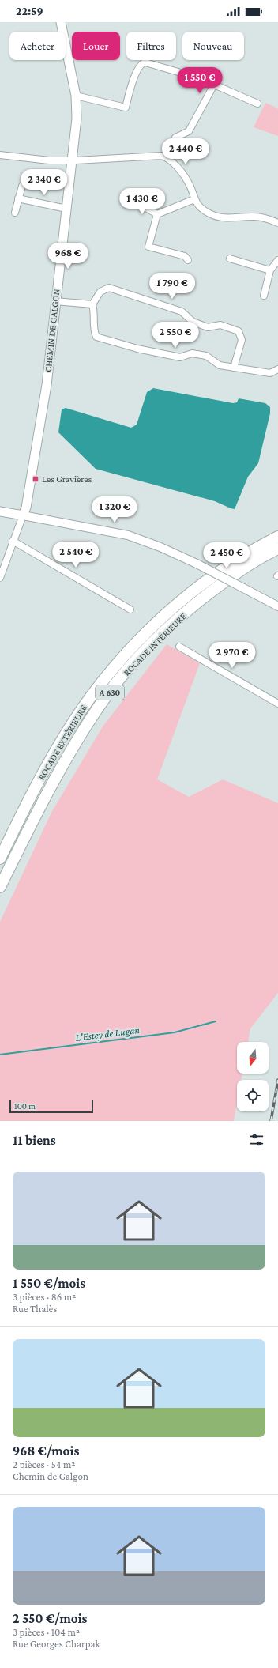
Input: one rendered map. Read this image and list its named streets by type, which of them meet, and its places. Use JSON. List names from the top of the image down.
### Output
{
  "streets": {
    "highway": ["ROCADE INTÉRIEURE", "A 630", "ROCADE EXTÉRIEURE"],
    "main road": ["CHEMIN DE GALGON"]
  },
  "water": ["L'Estey de Lugan"],
  "places": {
    "transit": ["Les Gravières"]
  },
  "scale_bar": "100 m",
  "north": "bottom",
  "page": {
    "status": "22:59",
    "chip": [
      "Acheter",
      "Louer",
      "Filtres",
      "Nouveau"
    ],
    "price": [
      "1 550 €",
      "2 440 €",
      "2 340 €",
      "1 430 €",
      "968 €",
      "1 790 €",
      "2 550 €",
      "1 320 €",
      "2 540 €",
      "2 450 €",
      "2 970 €"
    ],
    "scale": "100 m",
    "heading": "11 biens",
    "list": [
      {
        "name": "1 550 €/mois",
        "note": "3 pièces · 86 m² · Rue Thalès"
      },
      {
        "name": "968 €/mois",
        "note": "2 pièces · 54 m² · Chemin de Galgon"
      },
      {
        "name": "2 550 €/mois",
        "note": "3 pièces · 104 m² · Rue Georges Charpak"
      }
    ]
  }
}
